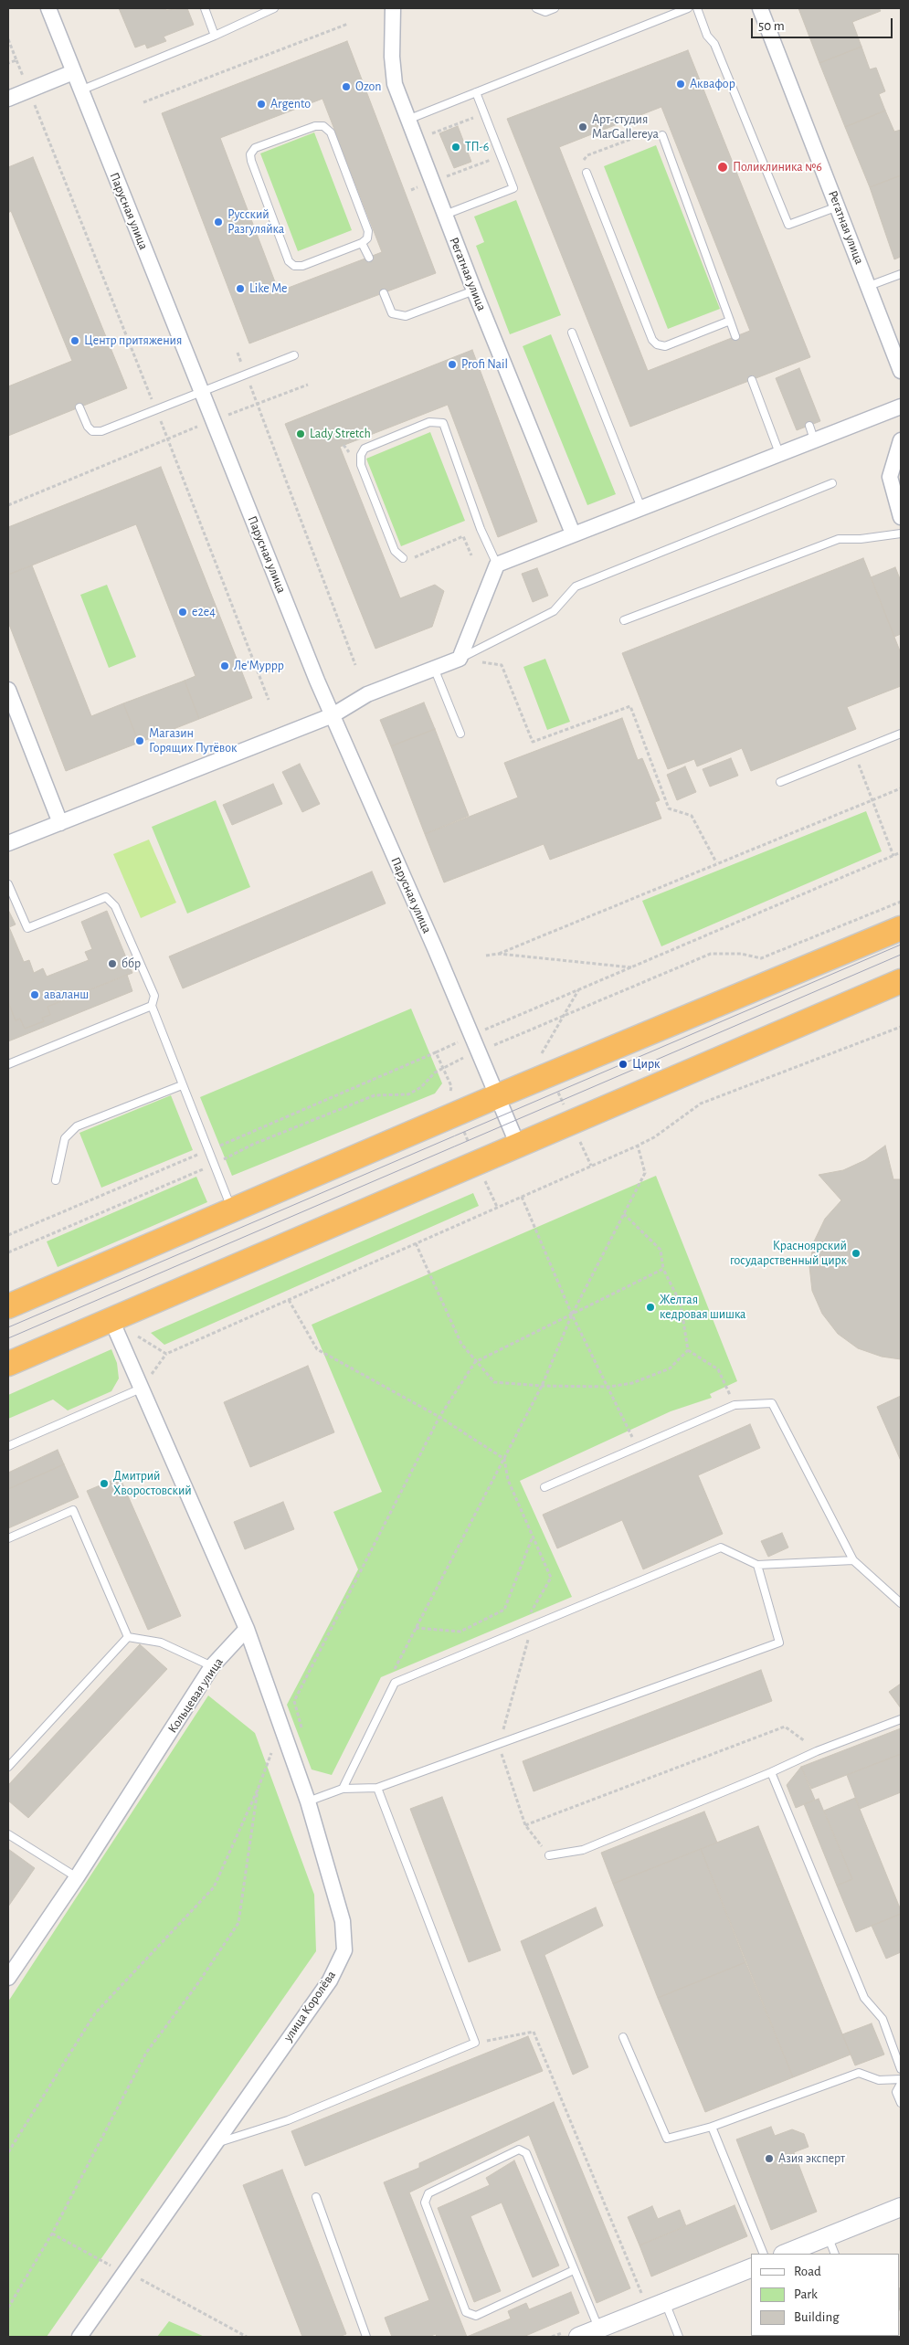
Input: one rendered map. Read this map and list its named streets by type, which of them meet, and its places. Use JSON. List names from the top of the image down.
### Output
{
  "streets": {
    "street": [
      "Парусная улица",
      "Регатная улица",
      "Кольцевая улица",
      "улица Королёва"
    ]
  },
  "crossings": [
    ["Кольцевая улица", "улица Королёва"]
  ],
  "places": [
    "Аквафор",
    "Ozon",
    "Argento",
    "Арт-студия MarGallereya",
    "ТП-6",
    "Поликлиника №6",
    "Русский Разгуляйка",
    "Like Me",
    "Центр притяжения",
    "Profi Nail",
    "Lady Stretch",
    "е2е4",
    "Ле'Муррр",
    "Магазин Горящих Путёвок",
    "ббр",
    "аваланш",
    "Цирк",
    "Красноярский государственный цирк",
    "Желтая кедровая шишка",
    "Дмитрий Хворостовский",
    "Азия эксперт"
  ],
  "legend": ["Road", "Park", "Building"],
  "scale_bar": "50 m"
}
